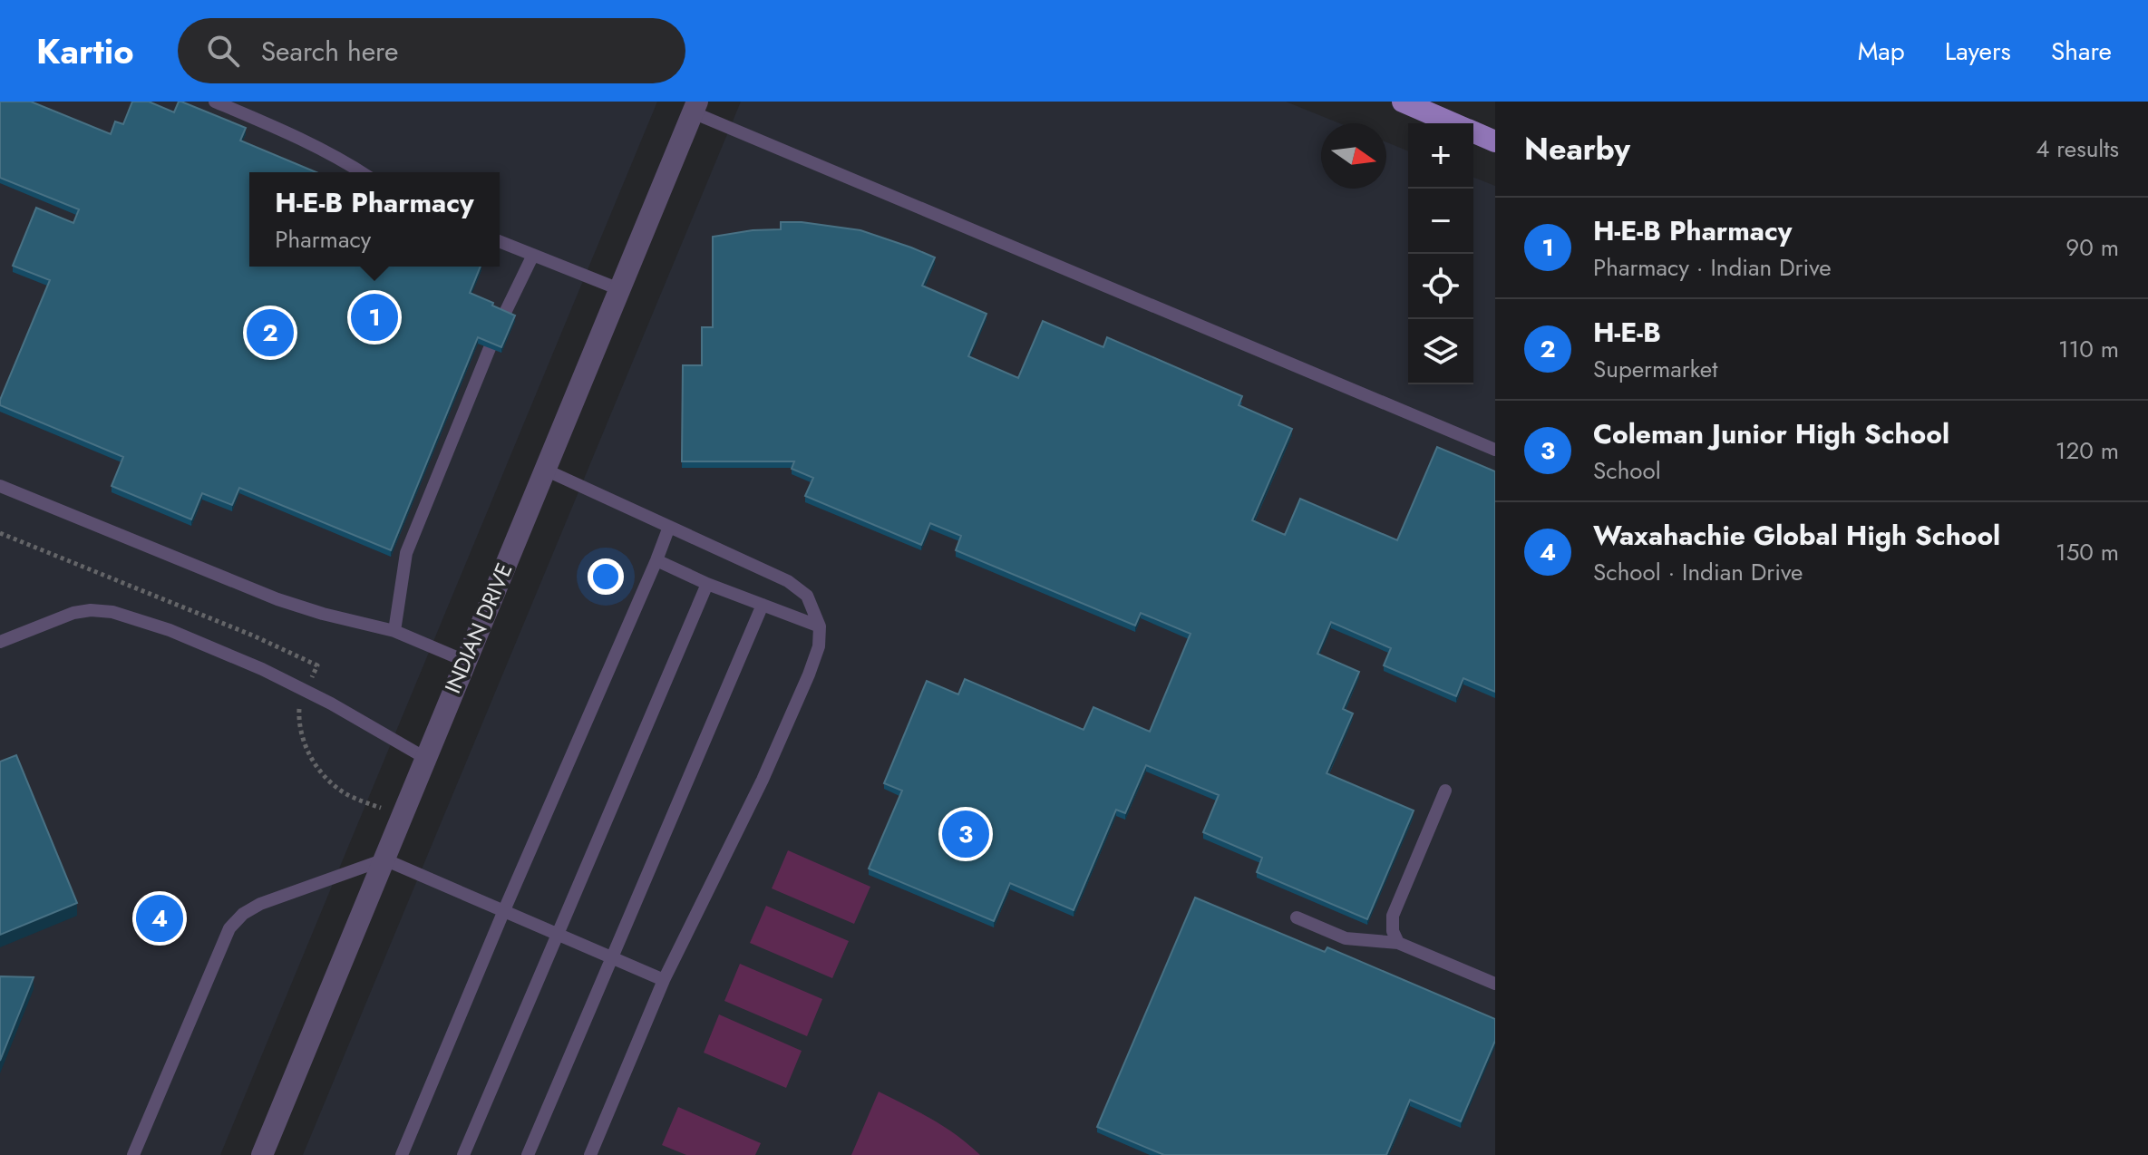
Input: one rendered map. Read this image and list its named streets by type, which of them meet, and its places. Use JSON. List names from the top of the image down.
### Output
{
  "streets": {
    "street": ["INDIAN DRIVE"]
  },
  "north": "right",
  "page": {
    "header": "Kartio",
    "search": "Search here",
    "nav": ["Map", "Layers", "Share"],
    "heading": ["Nearby", "4 results"],
    "map_buttons": ["+", "−"],
    "popup": ["H-E-B Pharmacy", "Pharmacy"],
    "list": [
      {
        "mark": "1",
        "name": "H-E-B Pharmacy",
        "note": "Pharmacy · Indian Drive",
        "value": "90 m"
      },
      {
        "mark": "2",
        "name": "H-E-B",
        "note": "Supermarket",
        "value": "110 m"
      },
      {
        "mark": "3",
        "name": "Coleman Junior High School",
        "note": "School",
        "value": "120 m"
      },
      {
        "mark": "4",
        "name": "Waxahachie Global High School",
        "note": "School · Indian Drive",
        "value": "150 m"
      }
    ],
    "pins": [
      "1",
      "2",
      "3",
      "4"
    ]
  }
}
